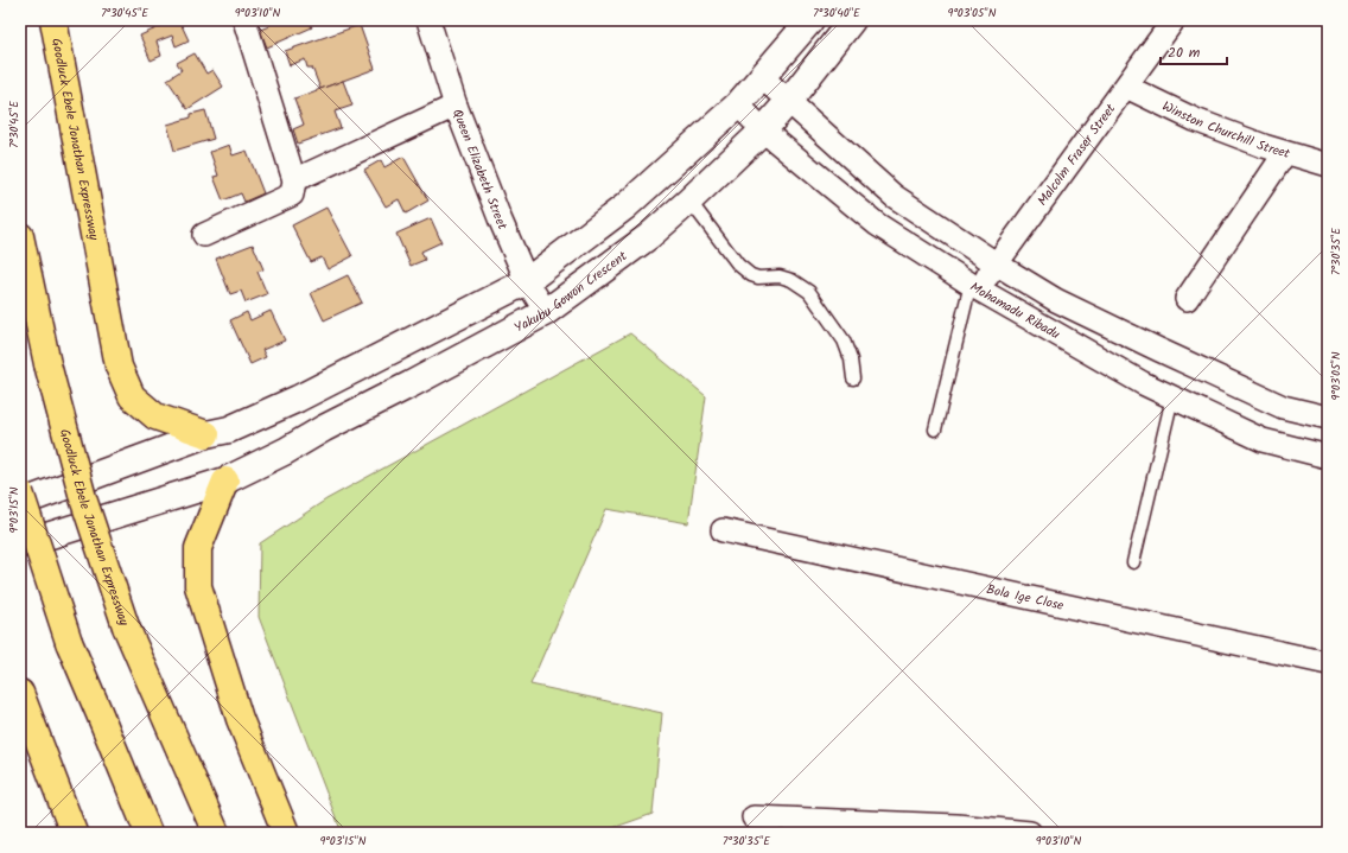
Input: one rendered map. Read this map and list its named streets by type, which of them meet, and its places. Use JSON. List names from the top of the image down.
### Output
{
  "streets": {
    "main road": ["Goodluck Ebele Jonathan Expressway", "Yakubu Gowon Crescent"],
    "street": [
      "Winston Churchill Street",
      "Malcolm Fraser Street",
      "Queen Elizabeth Street",
      "Mohamadu Ribadu",
      "Bola Ige Close"
    ]
  },
  "crossings": [
    ["Winston Churchill Street", "Malcolm Fraser Street"],
    ["Malcolm Fraser Street", "Mohamadu Ribadu"],
    ["Queen Elizabeth Street", "Yakubu Gowon Crescent"],
    ["Yakubu Gowon Crescent", "Mohamadu Ribadu"]
  ],
  "scale_bar": "20 m",
  "coordinates": [
    "7°30'45\"E",
    "9°03'10\"N",
    "7°30'40\"E",
    "9°03'05\"N",
    "7°30'35\"E",
    "9°03'15\"N"
  ]
}
